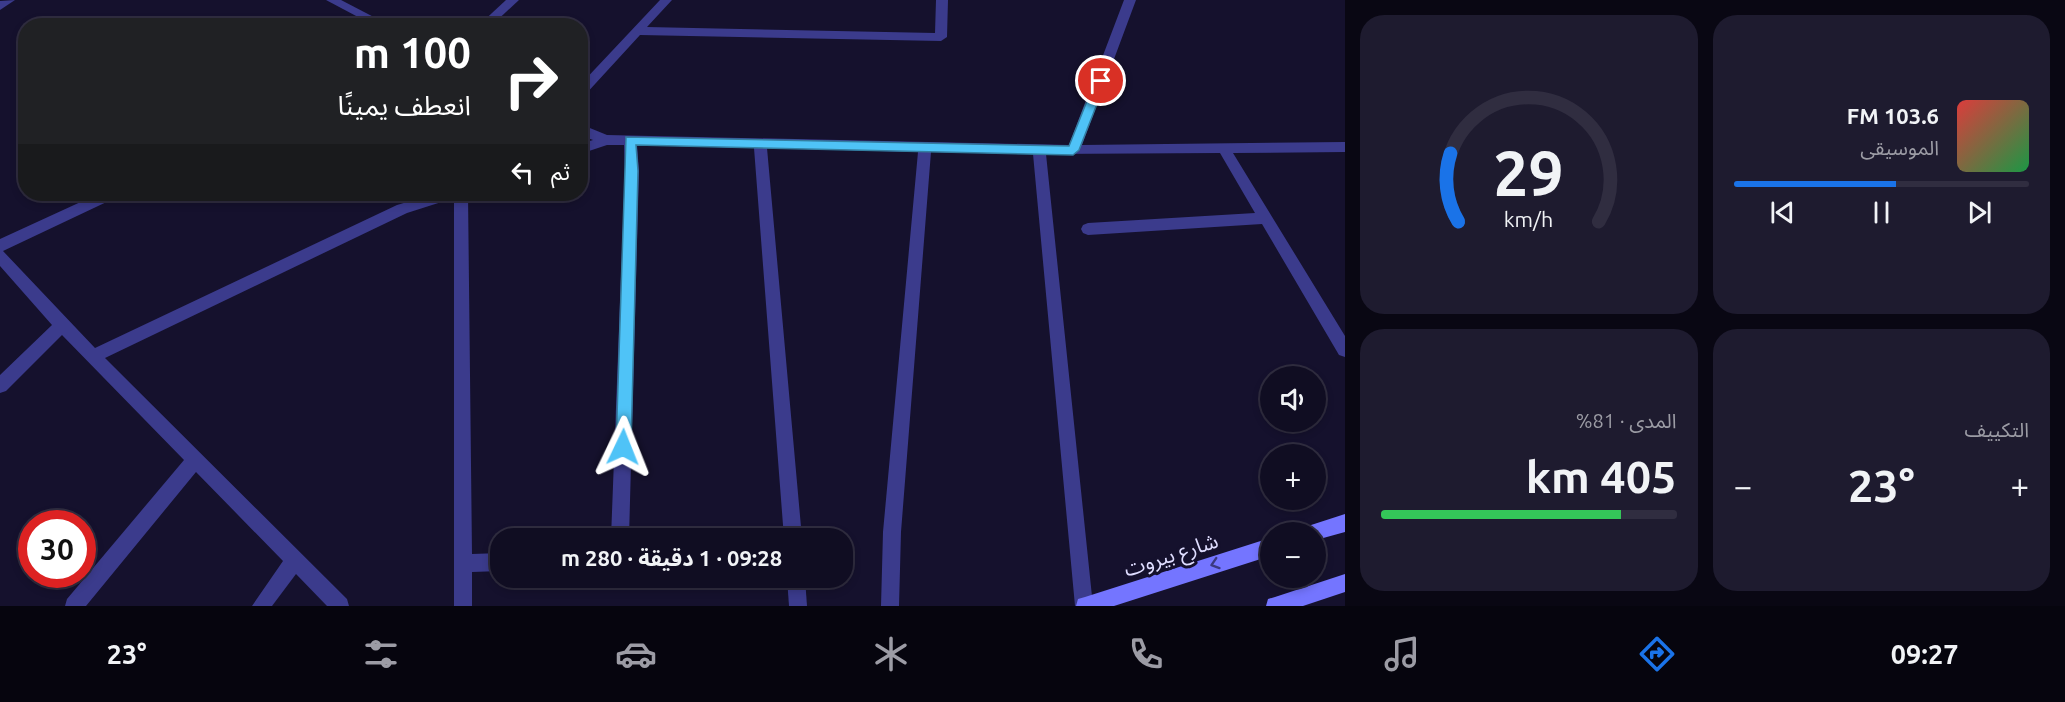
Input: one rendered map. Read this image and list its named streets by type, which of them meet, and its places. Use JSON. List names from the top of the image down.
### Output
{
  "streets": {
    "main road": ["شارع بيروت"]
  },
  "one_way": ["شارع بيروت"],
  "page": {
    "turn": ["100 m", "انعطف يمينًا"],
    "song": ["103.6 FM", "الموسيقى"],
    "then": "ثم",
    "tile": [
      "التكييف",
      ["المدى · 81%", "405 km"]
    ],
    "map_buttons": ["+", "−"],
    "heat": ["−", "23°", "+"],
    "limit": "30",
    "trip": "09:28 · 1 دقيقة · 280 m",
    "tabs": ["09:27", "23°"],
    "gauge": ["29", "km/h"]
  }
}
